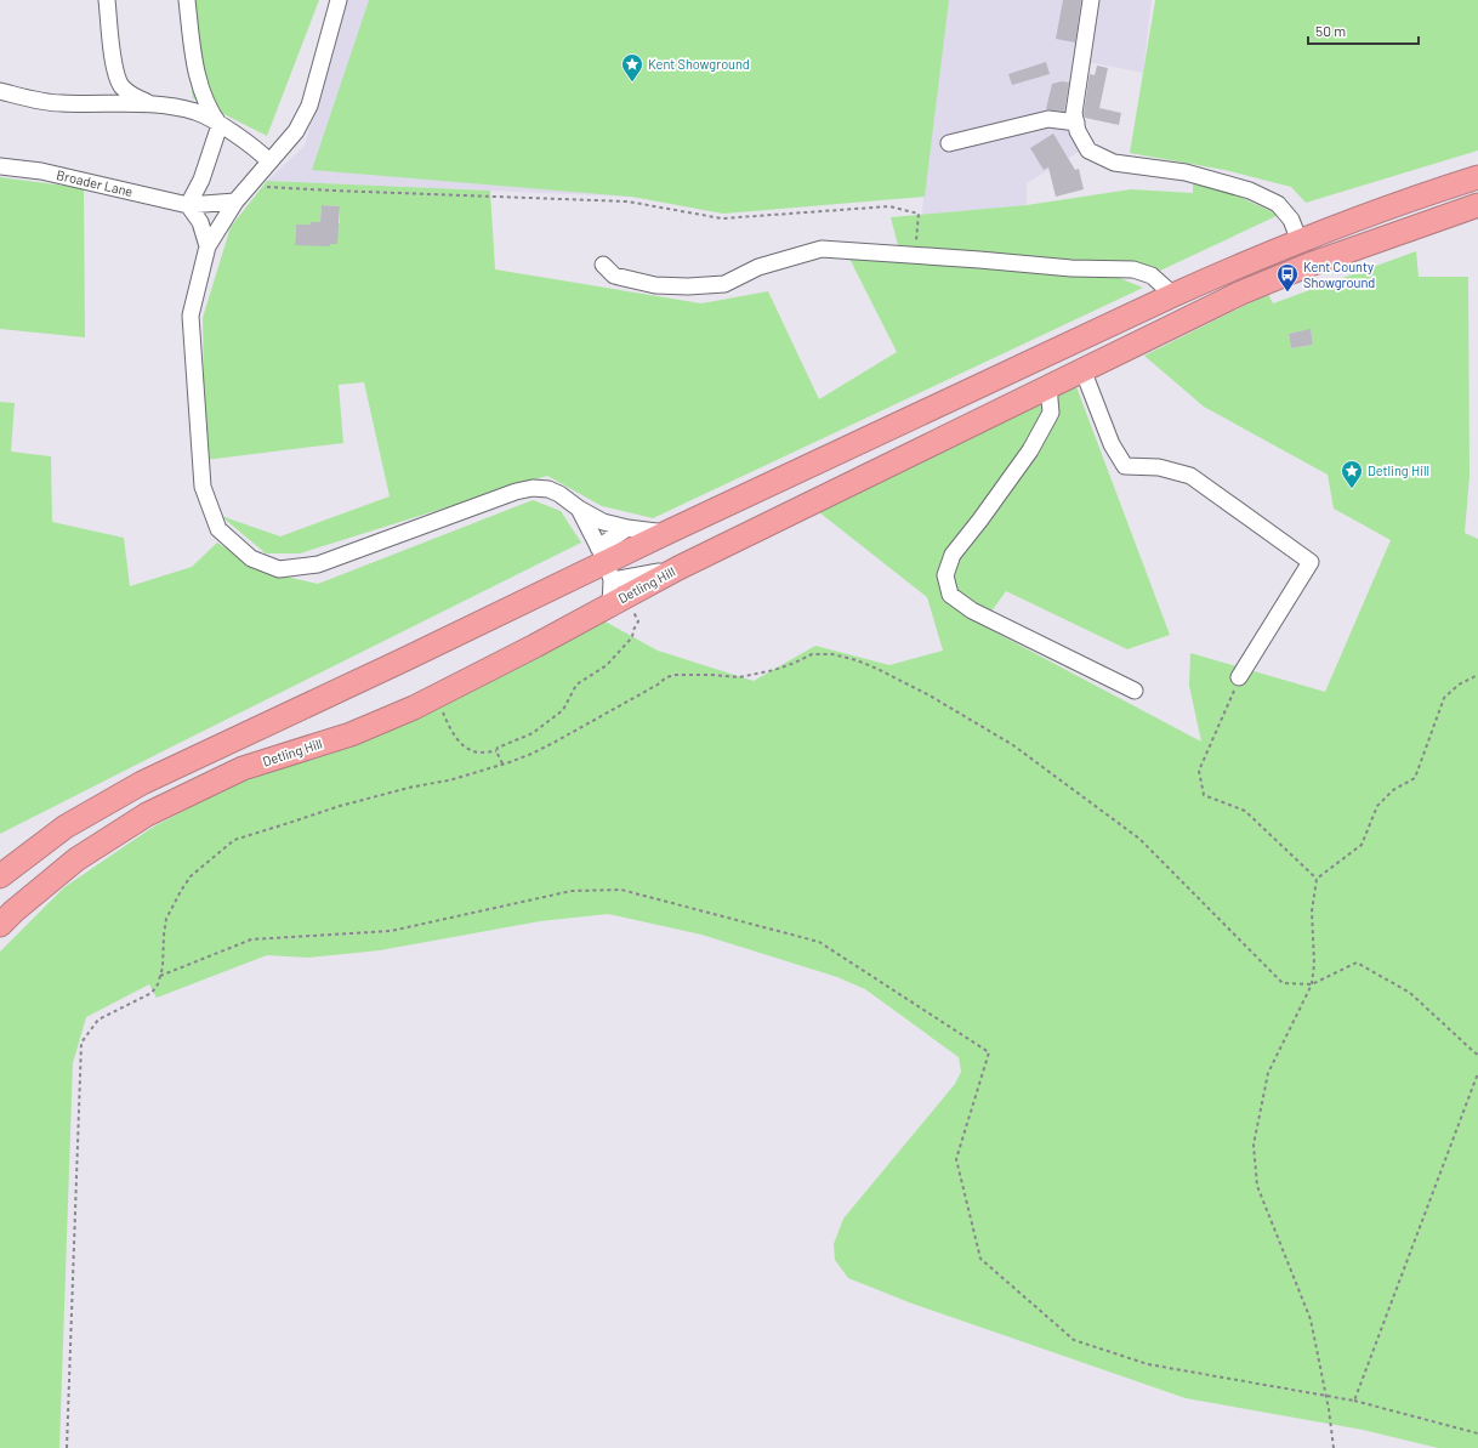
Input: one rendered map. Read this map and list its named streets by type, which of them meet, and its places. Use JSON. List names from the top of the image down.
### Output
{
  "streets": {
    "highway": ["Detling Hill"],
    "street": ["Broader Lane"]
  },
  "places": {
    "place": ["Kent Showground", "Detling Hill"],
    "bus stop": ["Kent County Showground"]
  },
  "scale_bar": "50 m"
}
